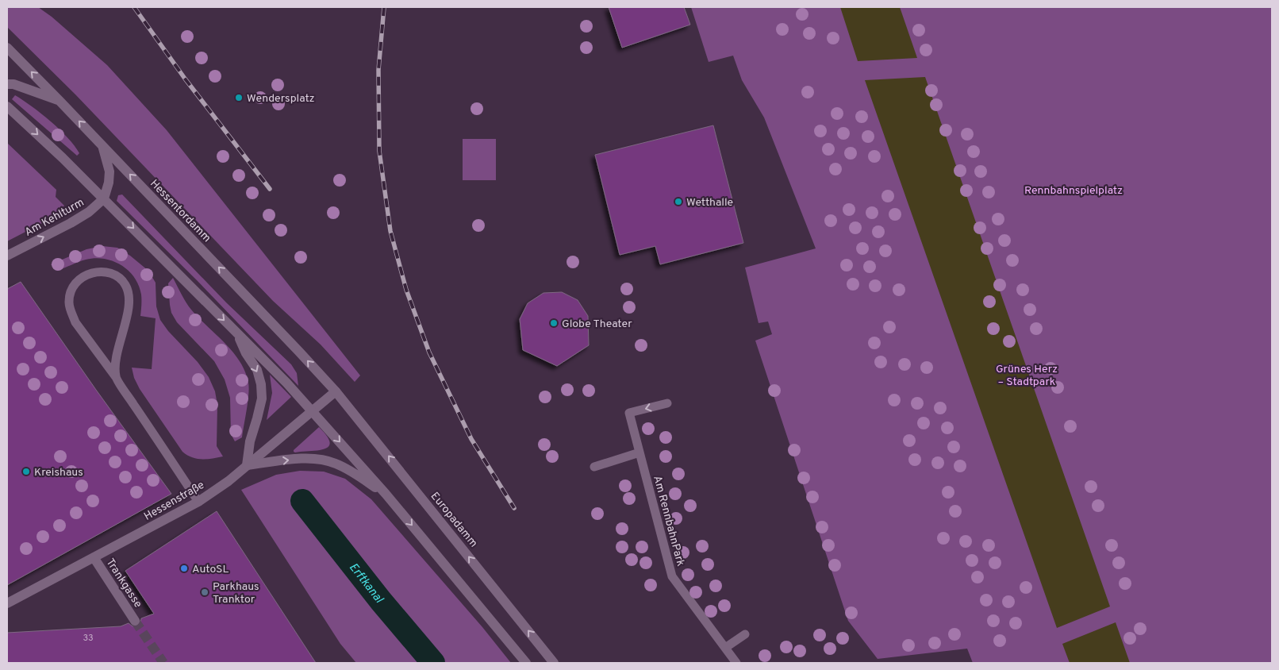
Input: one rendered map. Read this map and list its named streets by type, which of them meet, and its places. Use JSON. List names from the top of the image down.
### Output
{
  "streets": {
    "main road": [
      "Hessentordamm",
      "Am Kehlturm",
      "Hessenstraße",
      "Europadamm",
      "Trankgasse"
    ],
    "lane": ["Am RennbahnPark"]
  },
  "crossings": [
    ["Hessentordamm", "Hessenstraße"],
    ["Hessentordamm", "Europadamm"],
    ["Hessenstraße", "Europadamm"],
    ["Hessenstraße", "Trankgasse"]
  ],
  "one_way": ["Am Kehlturm"],
  "water": ["Erftkanal"],
  "parks": ["Rennbahnspielplatz", "Grünes Herz – Stadtpark"],
  "places": [
    "Wendersplatz",
    "Wetthalle",
    "Globe Theater",
    "Kreishaus",
    "AutoSL",
    "Parkhaus Tranktor"
  ],
  "house_numbers": ["33"]
}
